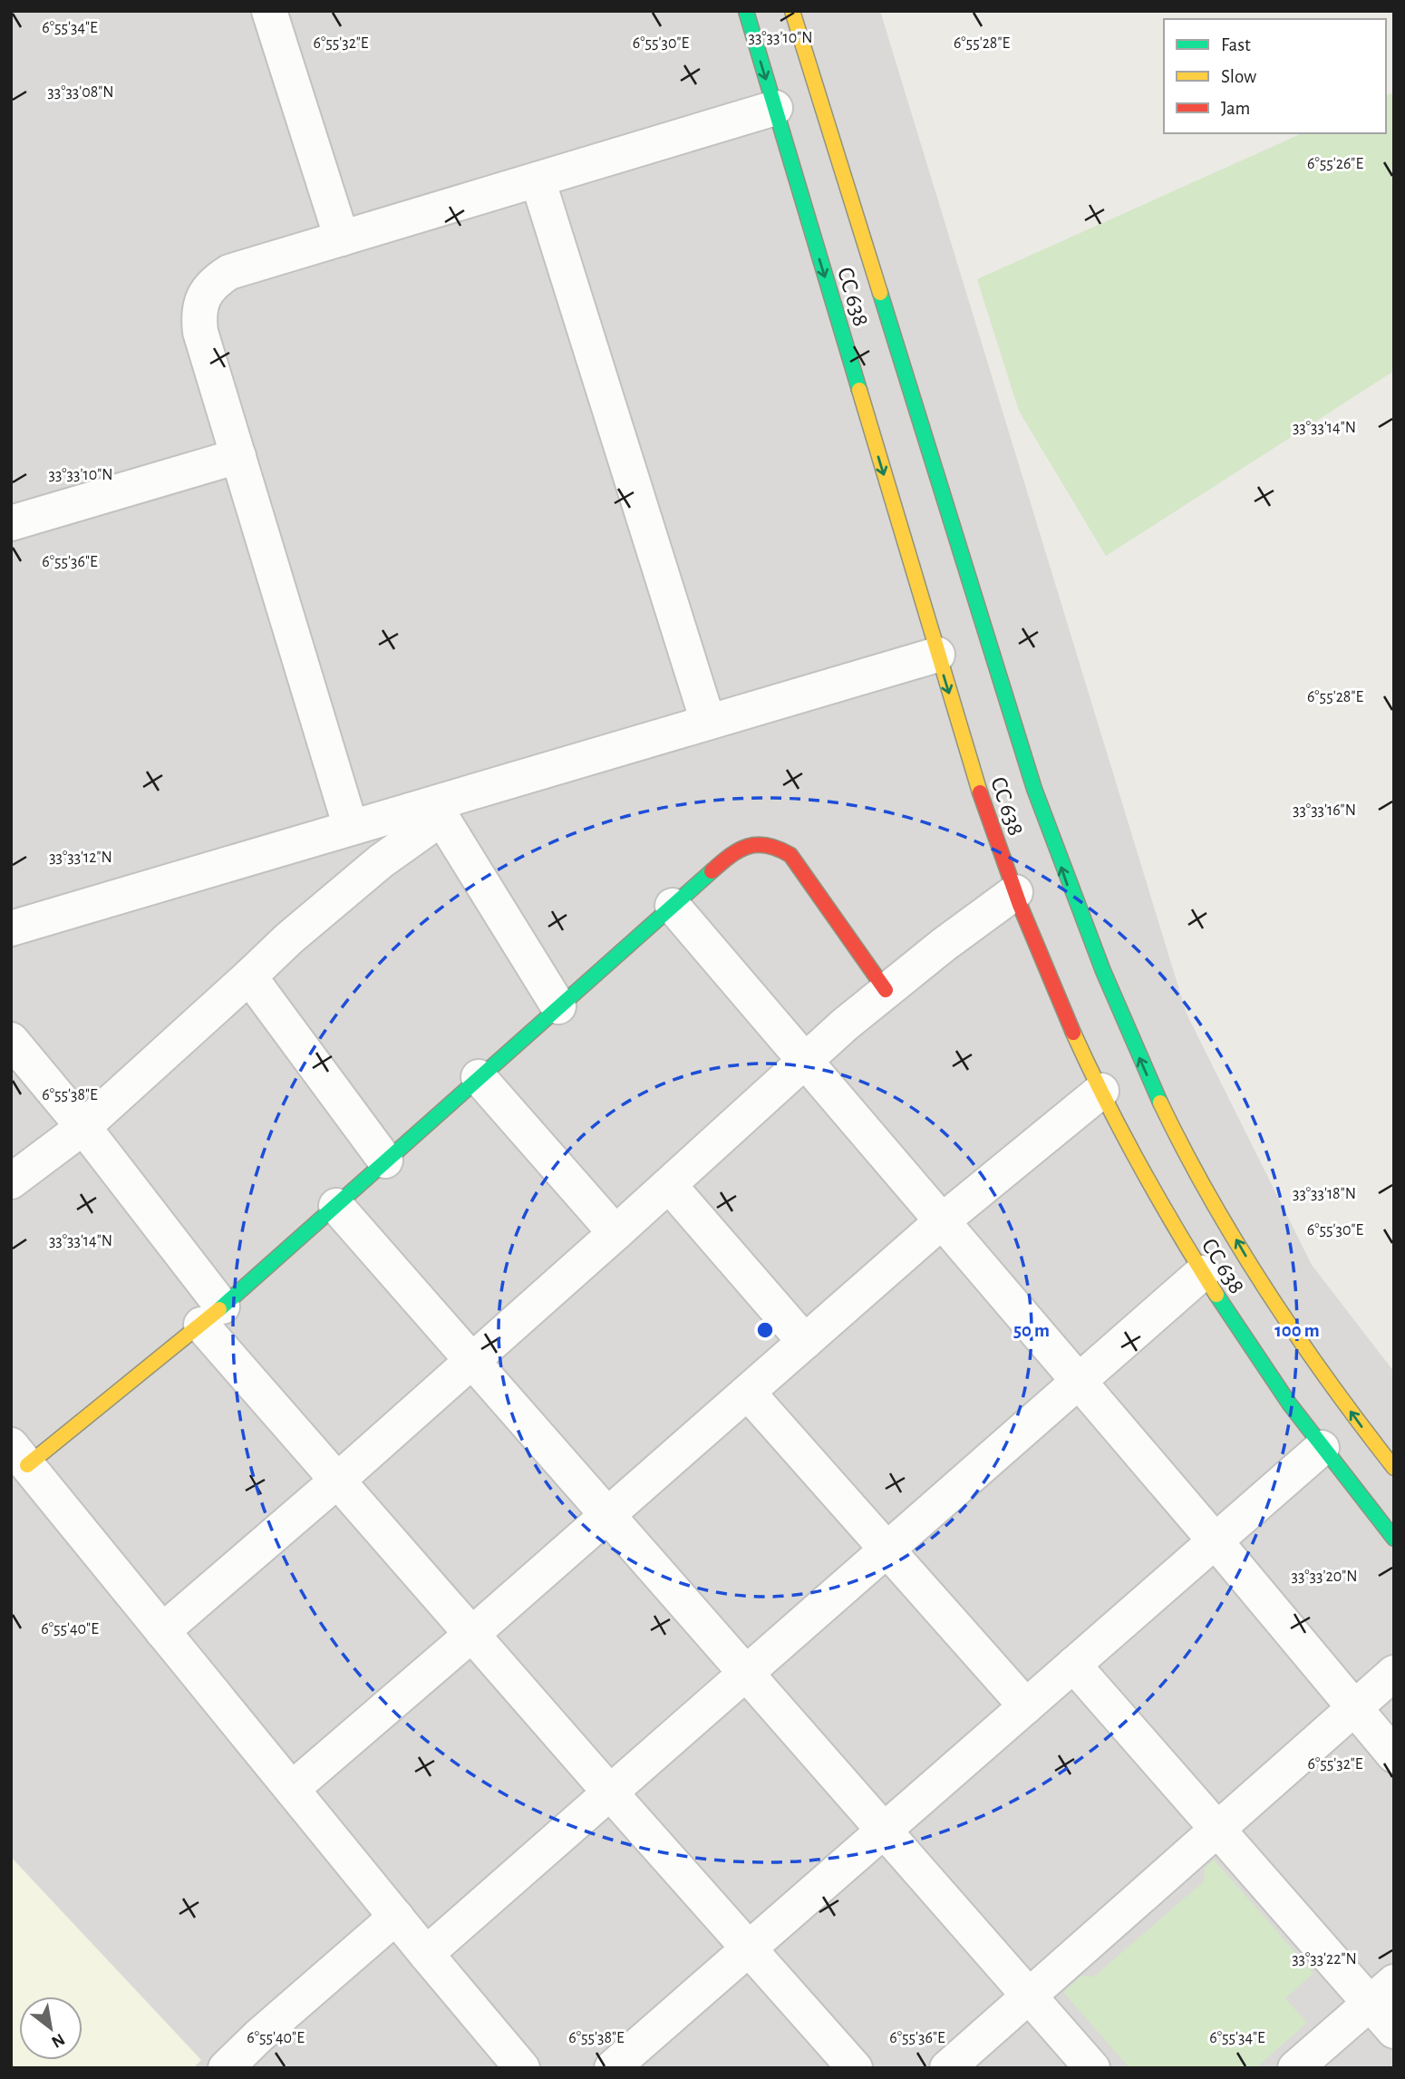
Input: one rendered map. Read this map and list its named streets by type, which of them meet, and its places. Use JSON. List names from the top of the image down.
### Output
{
  "streets": {
    "main road": ["CC 638"]
  },
  "legend": ["Fast", "Slow", "Jam"],
  "north": "bottom right",
  "coordinates": [
    "6°55'34\"E",
    "33°33'10\"N",
    "6°55'32\"E",
    "6°55'30\"E",
    "6°55'28\"E",
    "33°33'08\"N",
    "6°55'26\"E",
    "33°33'14\"N",
    "6°55'36\"E",
    "33°33'16\"N",
    "33°33'12\"N",
    "6°55'38\"E",
    "33°33'18\"N",
    "33°33'20\"N",
    "6°55'40\"E",
    "33°33'22\"N"
  ],
  "rings": ["50 m", "100 m"]
}
